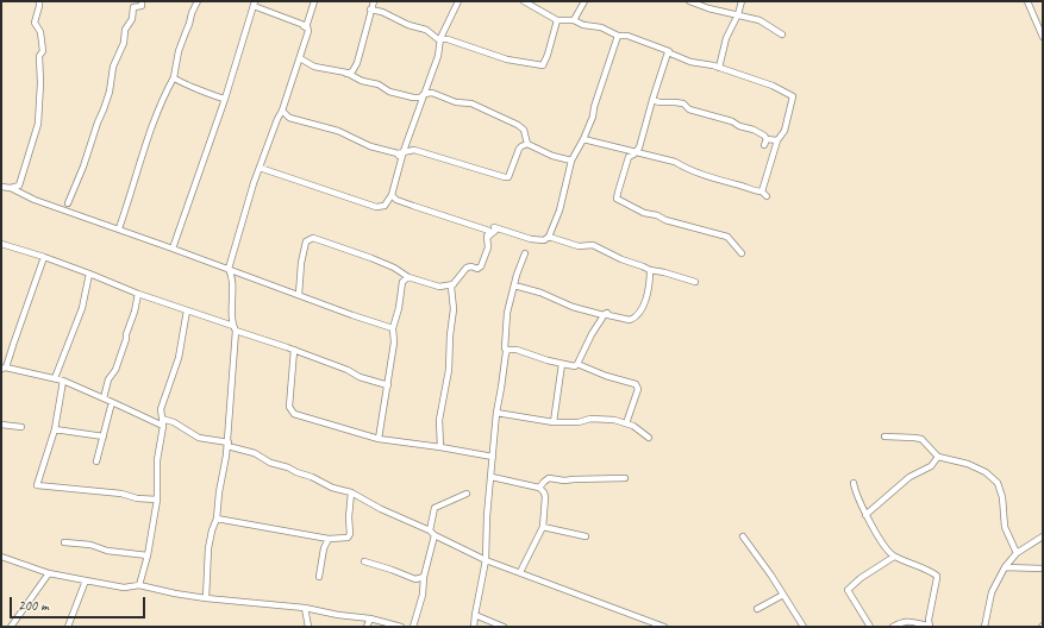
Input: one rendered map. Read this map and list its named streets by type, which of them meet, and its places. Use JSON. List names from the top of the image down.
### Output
{
  "scale_bar": "200 m"
}
